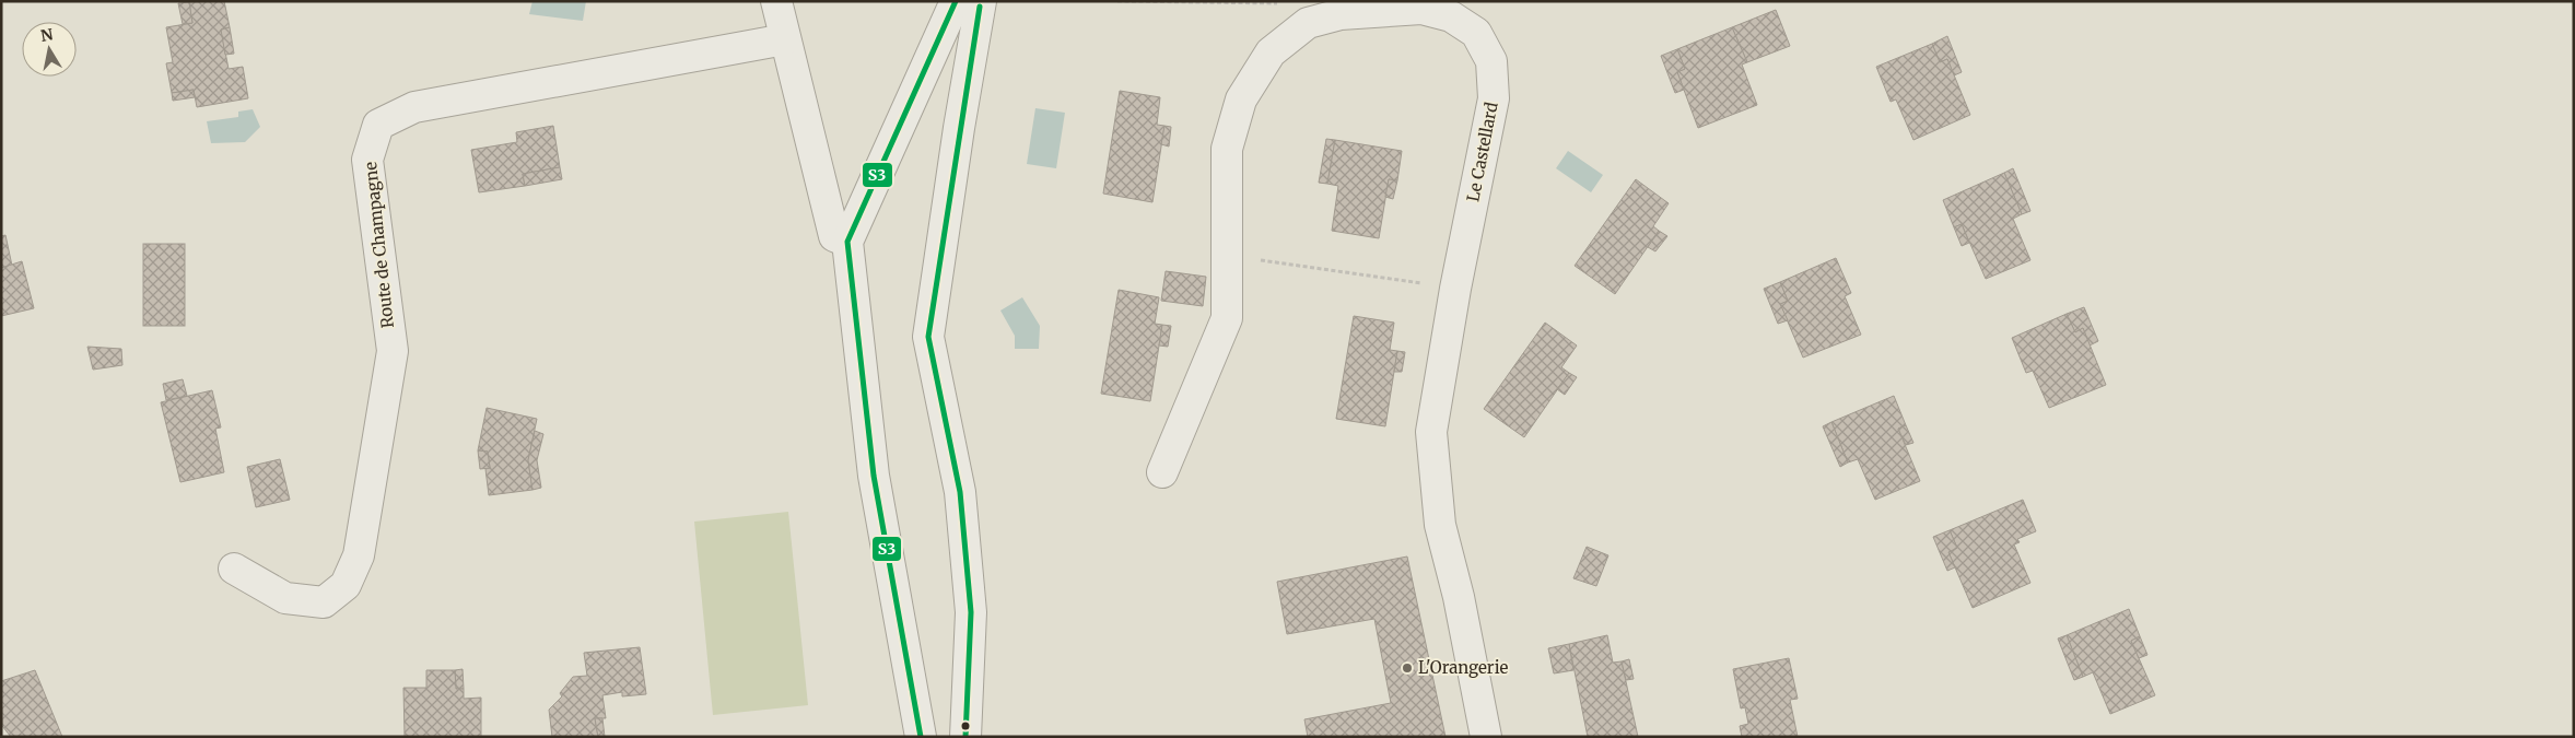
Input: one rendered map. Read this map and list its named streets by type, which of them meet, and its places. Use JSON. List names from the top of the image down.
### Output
{
  "streets": {
    "street": ["Le Castellard", "Route de Champagne"]
  },
  "places": ["L'Orangerie"],
  "lines": ["transit line S3"],
  "north": "top"
}
